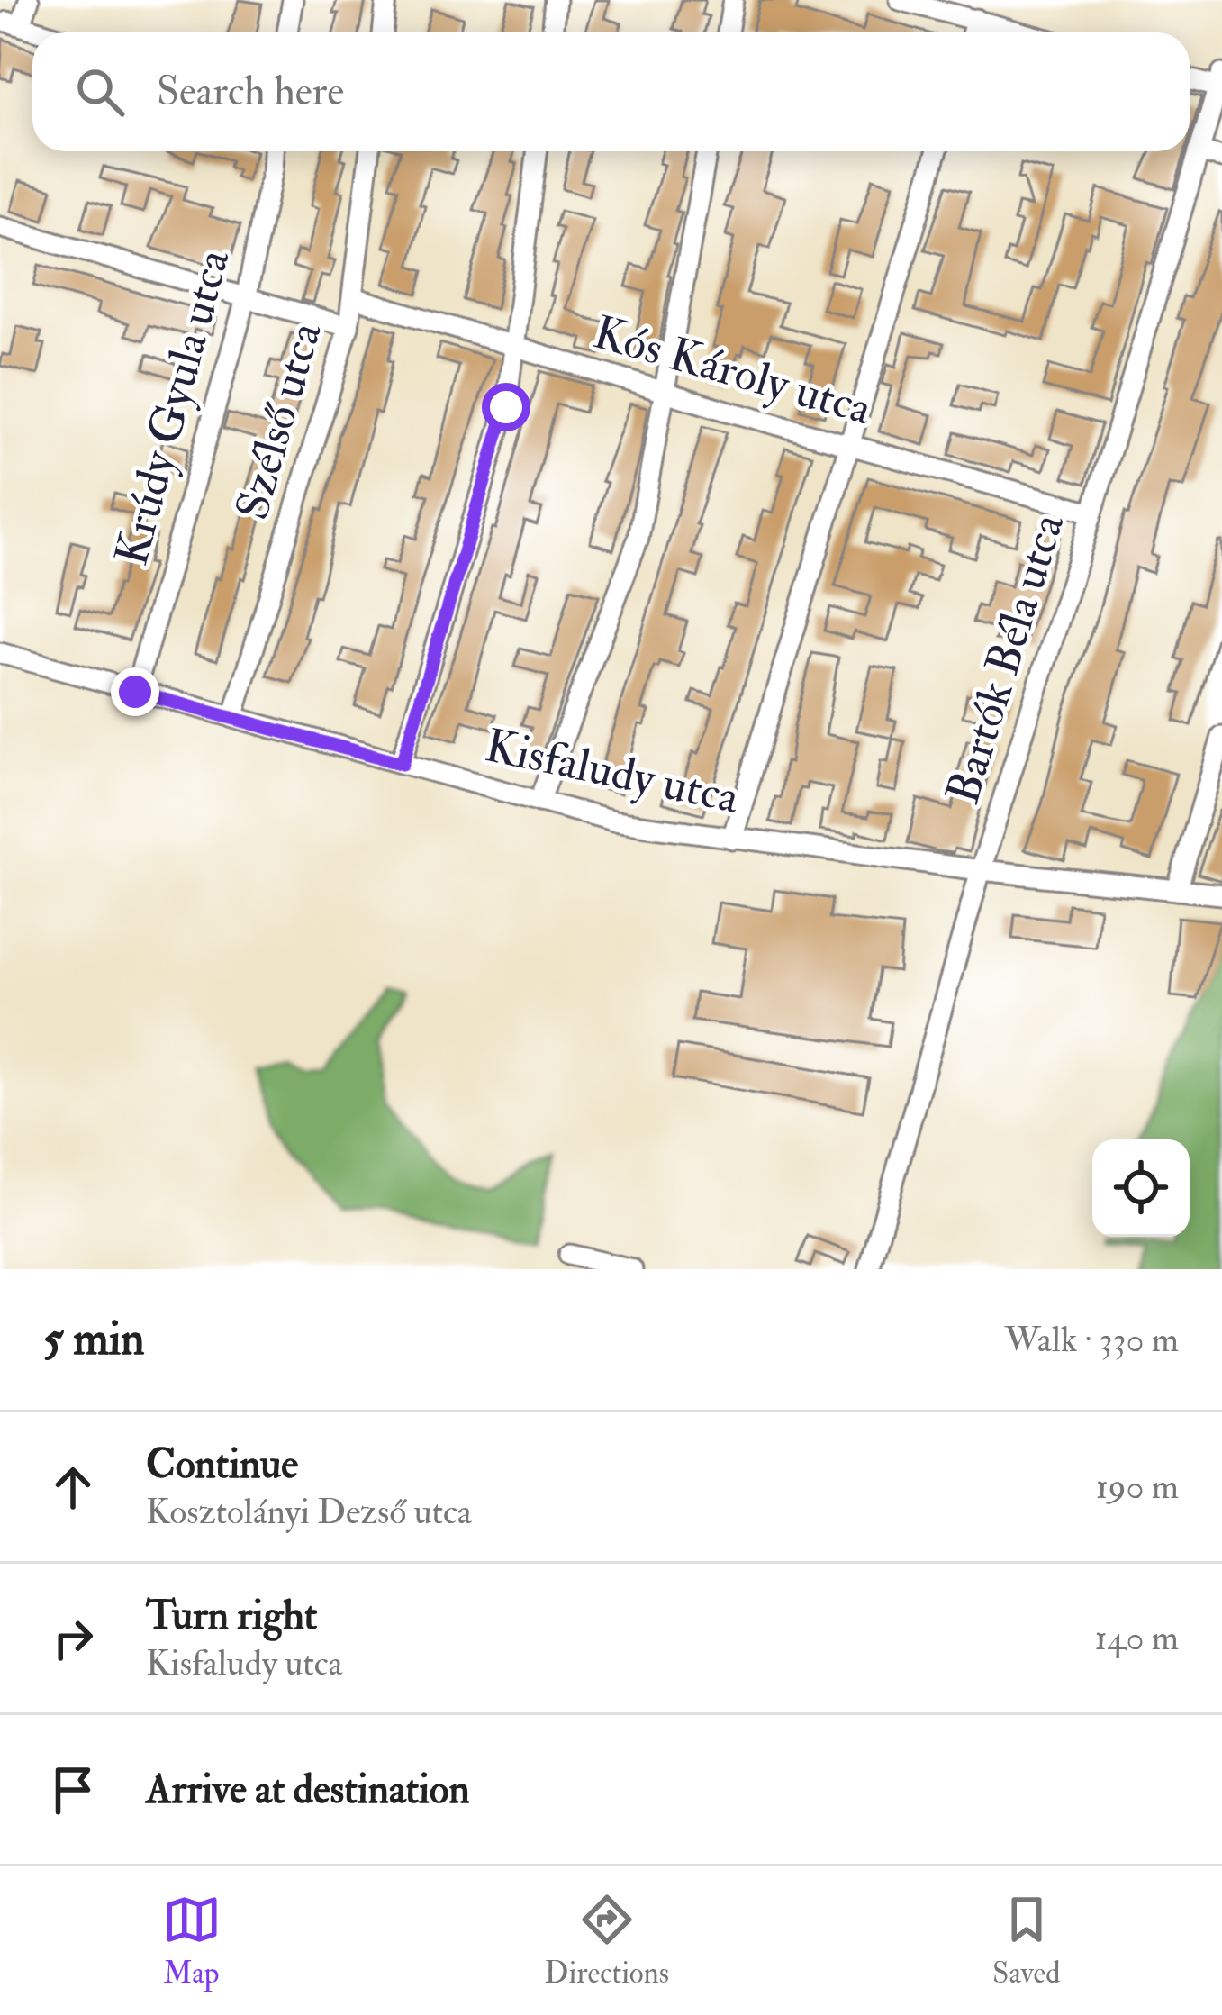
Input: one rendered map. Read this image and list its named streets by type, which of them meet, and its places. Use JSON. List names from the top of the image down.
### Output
{
  "streets": {
    "street": [
      "Kós Károly utca",
      "Krúdy Gyula utca",
      "Szélső utca",
      "Bartók Béla utca",
      "Kisfaludy utca"
    ]
  },
  "crossings": [
    ["Kós Károly utca", "Szélső utca"],
    ["Kós Károly utca", "Bartók Béla utca"],
    ["Krúdy Gyula utca", "Kisfaludy utca"],
    ["Szélső utca", "Kisfaludy utca"],
    ["Bartók Béla utca", "Kisfaludy utca"]
  ],
  "page": {
    "search": "Search here",
    "heading": ["5 min", "Walk · 330 m"],
    "list": [
      ["Continue", "Kosztolányi Dezső utca", "190 m"],
      ["Turn right", "Kisfaludy utca", "140 m"],
      "Arrive at destination"
    ],
    "nav": ["Map", "Directions", "Saved"]
  }
}
